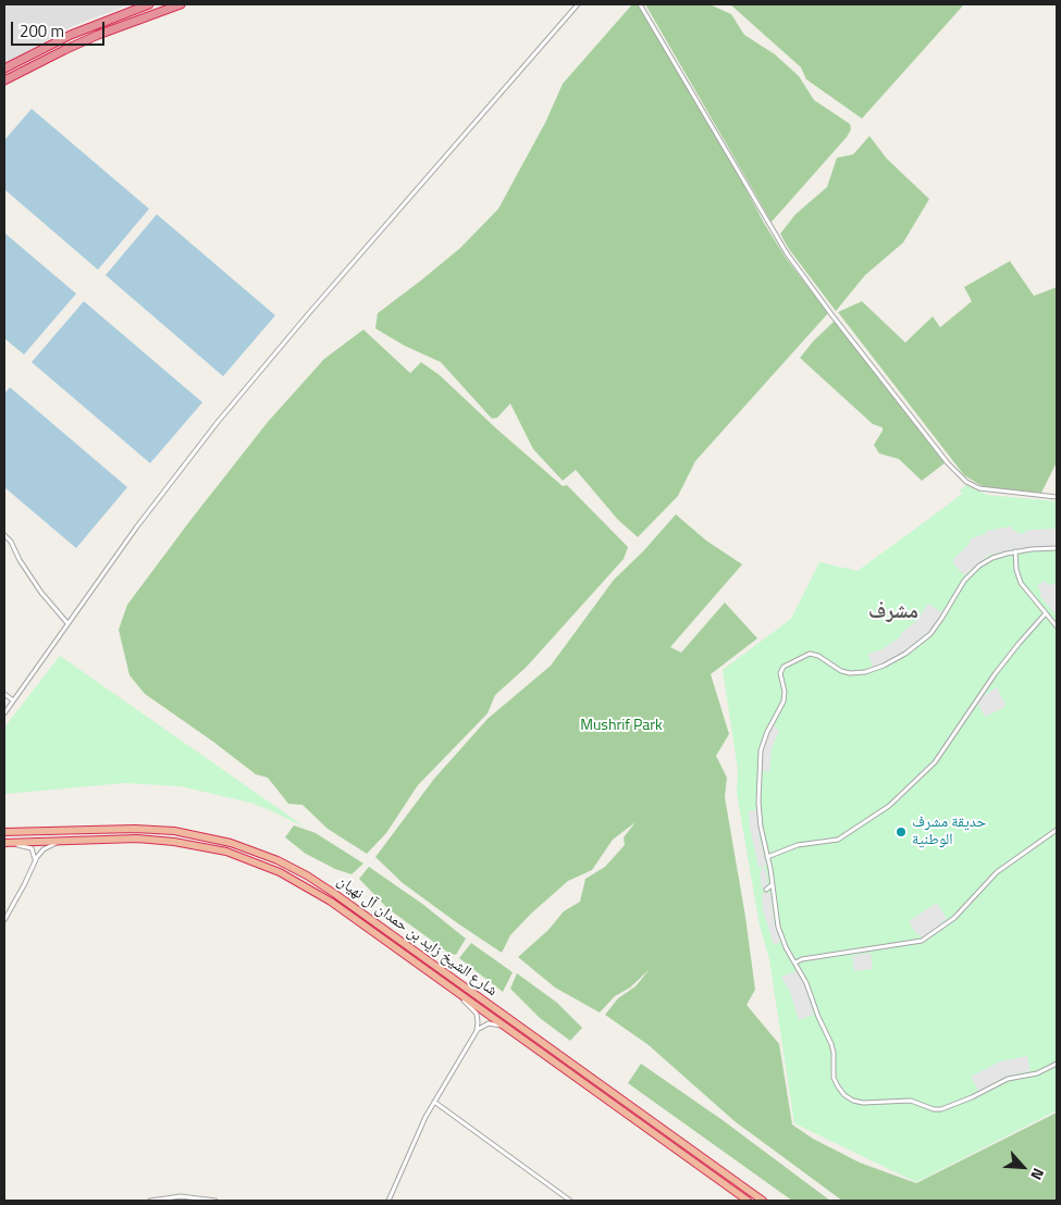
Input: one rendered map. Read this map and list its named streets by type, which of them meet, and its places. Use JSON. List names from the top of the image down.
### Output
{
  "streets": {
    "highway": ["شارع الشيخ زايد بن حمدان آل نهيان"]
  },
  "districts": ["مشرف"],
  "parks": ["Mushrif Park"],
  "places": ["حديقة مشرف الوطنية"],
  "scale_bar": "200 m",
  "north": "bottom right"
}
